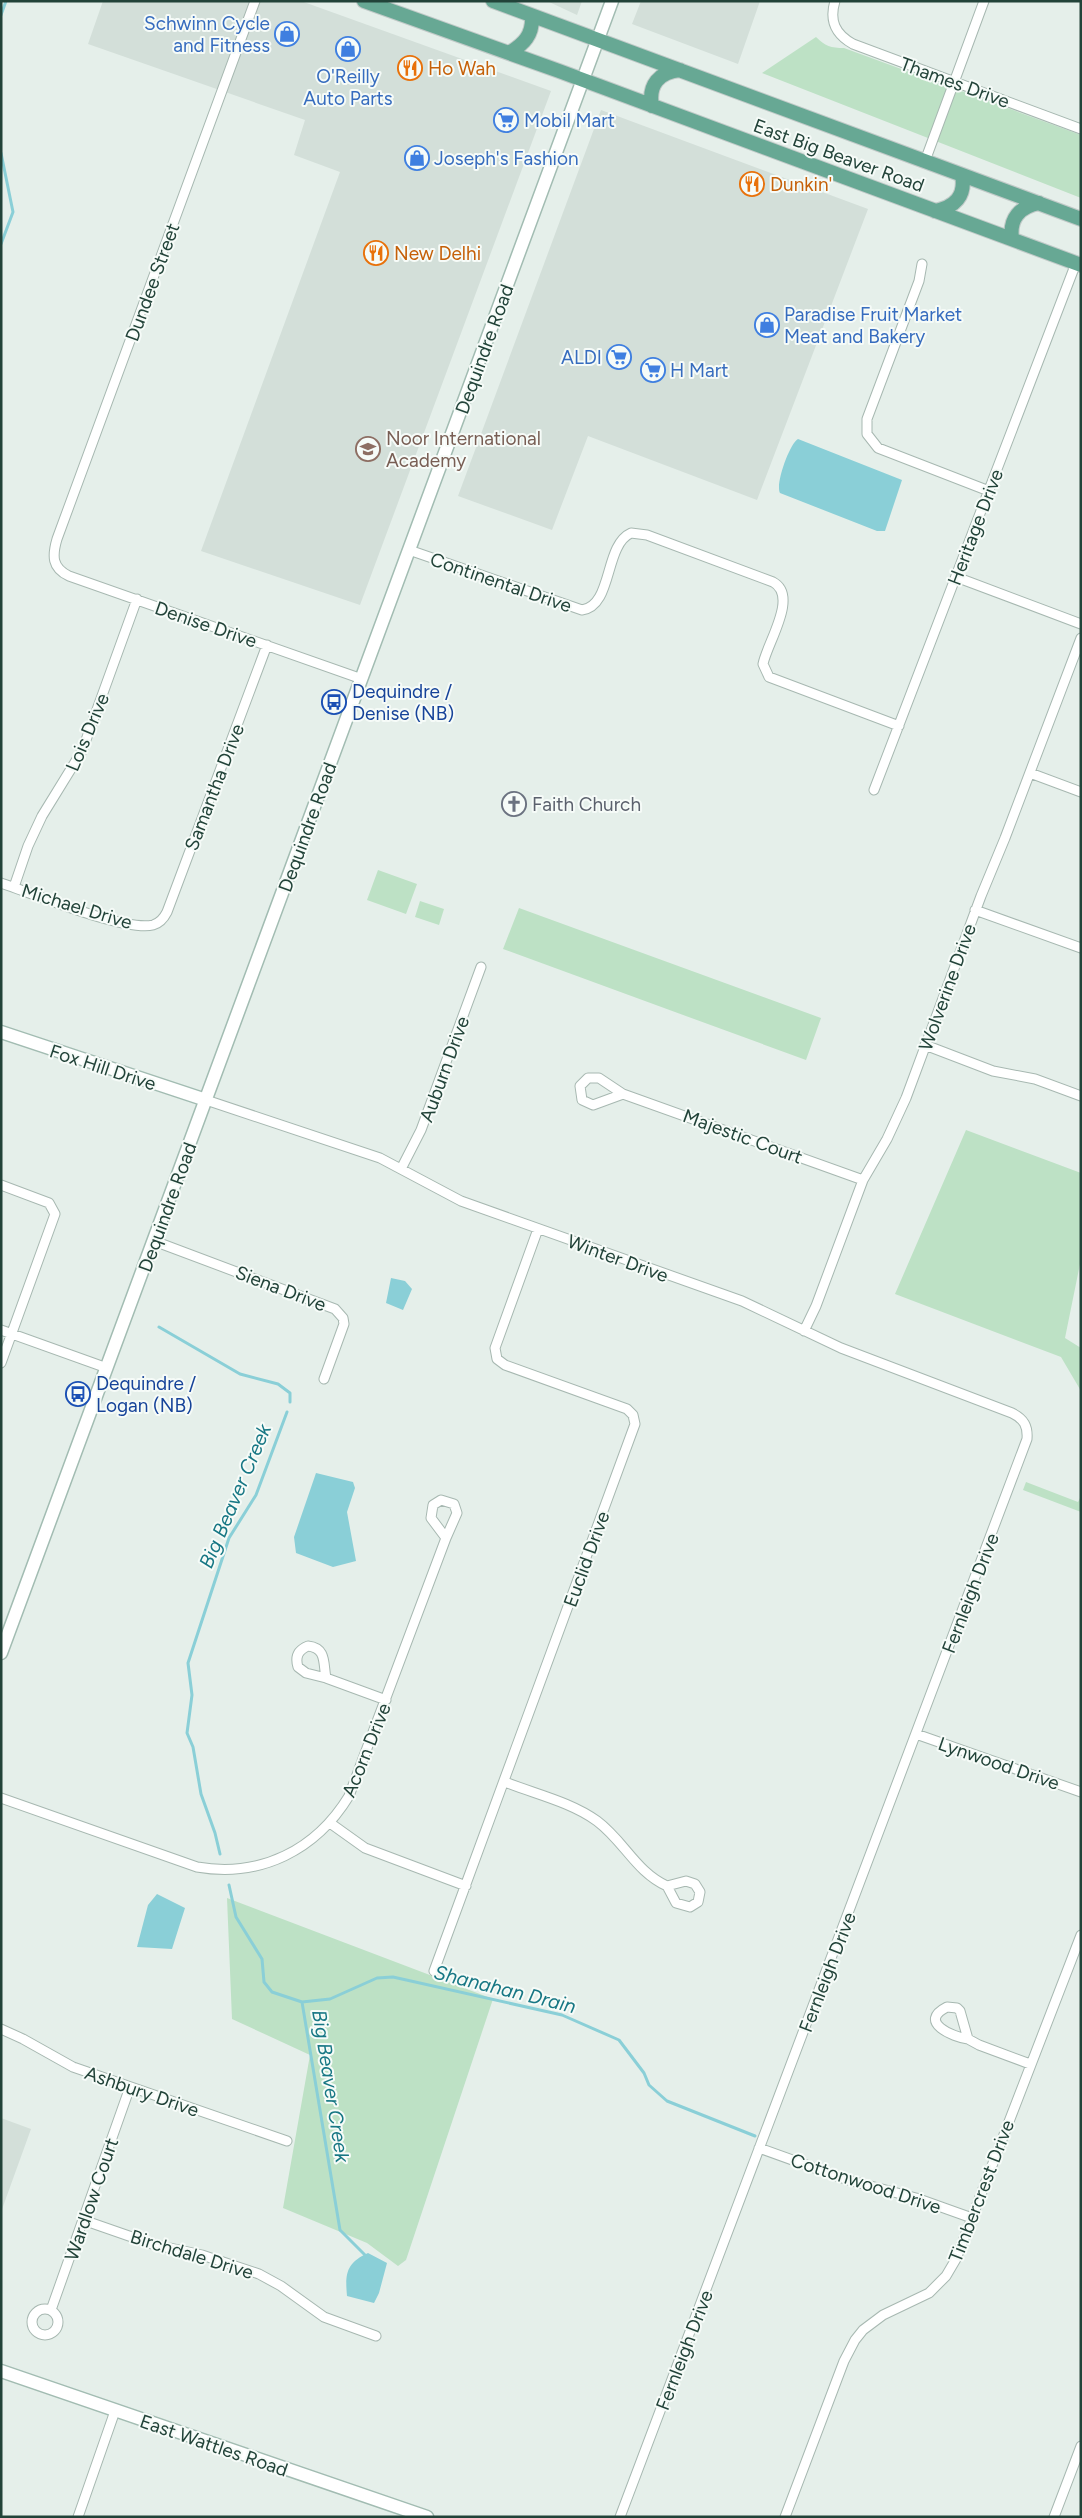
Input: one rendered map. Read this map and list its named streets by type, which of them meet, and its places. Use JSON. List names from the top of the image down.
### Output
{
  "streets": {
    "main road": [
      "East Big Beaver Road",
      "Dequindre Road",
      "Fox Hill Drive",
      "East Wattles Road"
    ],
    "street": [
      "Thames Drive",
      "Dundee Street",
      "Heritage Drive",
      "Continental Drive",
      "Denise Drive",
      "Lois Drive",
      "Samantha Drive",
      "Michael Drive",
      "Wolverine Drive",
      "Auburn Drive",
      "Majestic Court",
      "Winter Drive",
      "Siena Drive",
      "Euclid Drive",
      "Fernleigh Drive",
      "Acorn Drive",
      "Lynwood Drive",
      "Ashbury Drive",
      "Cottonwood Drive",
      "Timbercrest Drive",
      "Wardlow Court",
      "Birchdale Drive"
    ]
  },
  "crossings": [
    ["East Big Beaver Road", "Dequindre Road"],
    ["East Big Beaver Road", "Heritage Drive"],
    ["Dundee Street", "Denise Drive"],
    ["Dequindre Road", "Continental Drive"],
    ["Dequindre Road", "Denise Drive"],
    ["Dequindre Road", "Fox Hill Drive"],
    ["Dequindre Road", "Winter Drive"],
    ["Dequindre Road", "Siena Drive"],
    ["Heritage Drive", "Continental Drive"],
    ["Denise Drive", "Lois Drive"],
    ["Denise Drive", "Samantha Drive"],
    ["Lois Drive", "Michael Drive"],
    ["Samantha Drive", "Michael Drive"],
    ["Wolverine Drive", "Majestic Court"],
    ["Wolverine Drive", "Winter Drive"],
    ["Fox Hill Drive", "Winter Drive"],
    ["Auburn Drive", "Winter Drive"],
    ["Winter Drive", "Euclid Drive"],
    ["Winter Drive", "Fernleigh Drive"],
    ["Fernleigh Drive", "Lynwood Drive"],
    ["Fernleigh Drive", "Cottonwood Drive"],
    ["Ashbury Drive", "Wardlow Court"],
    ["Cottonwood Drive", "Timbercrest Drive"],
    ["Wardlow Court", "Birchdale Drive"]
  ],
  "water": ["Big Beaver Creek", "Shanahan Drain"],
  "places": {
    "shop": [
      "Schwinn Cycle and Fitness",
      "O'Reilly Auto Parts",
      "Joseph's Fashion",
      "Paradise Fruit Market Meat and Bakery"
    ],
    "restaurant": ["Ho Wah", "Dunkin'", "New Delhi"],
    "supermarket": ["Mobil Mart", "ALDI", "H Mart"],
    "school or university": ["Noor International Academy"],
    "bus stop": ["Dequindre / Denise (NB)", "Dequindre / Logan (NB)"],
    "church": ["Faith Church"]
  }
}
